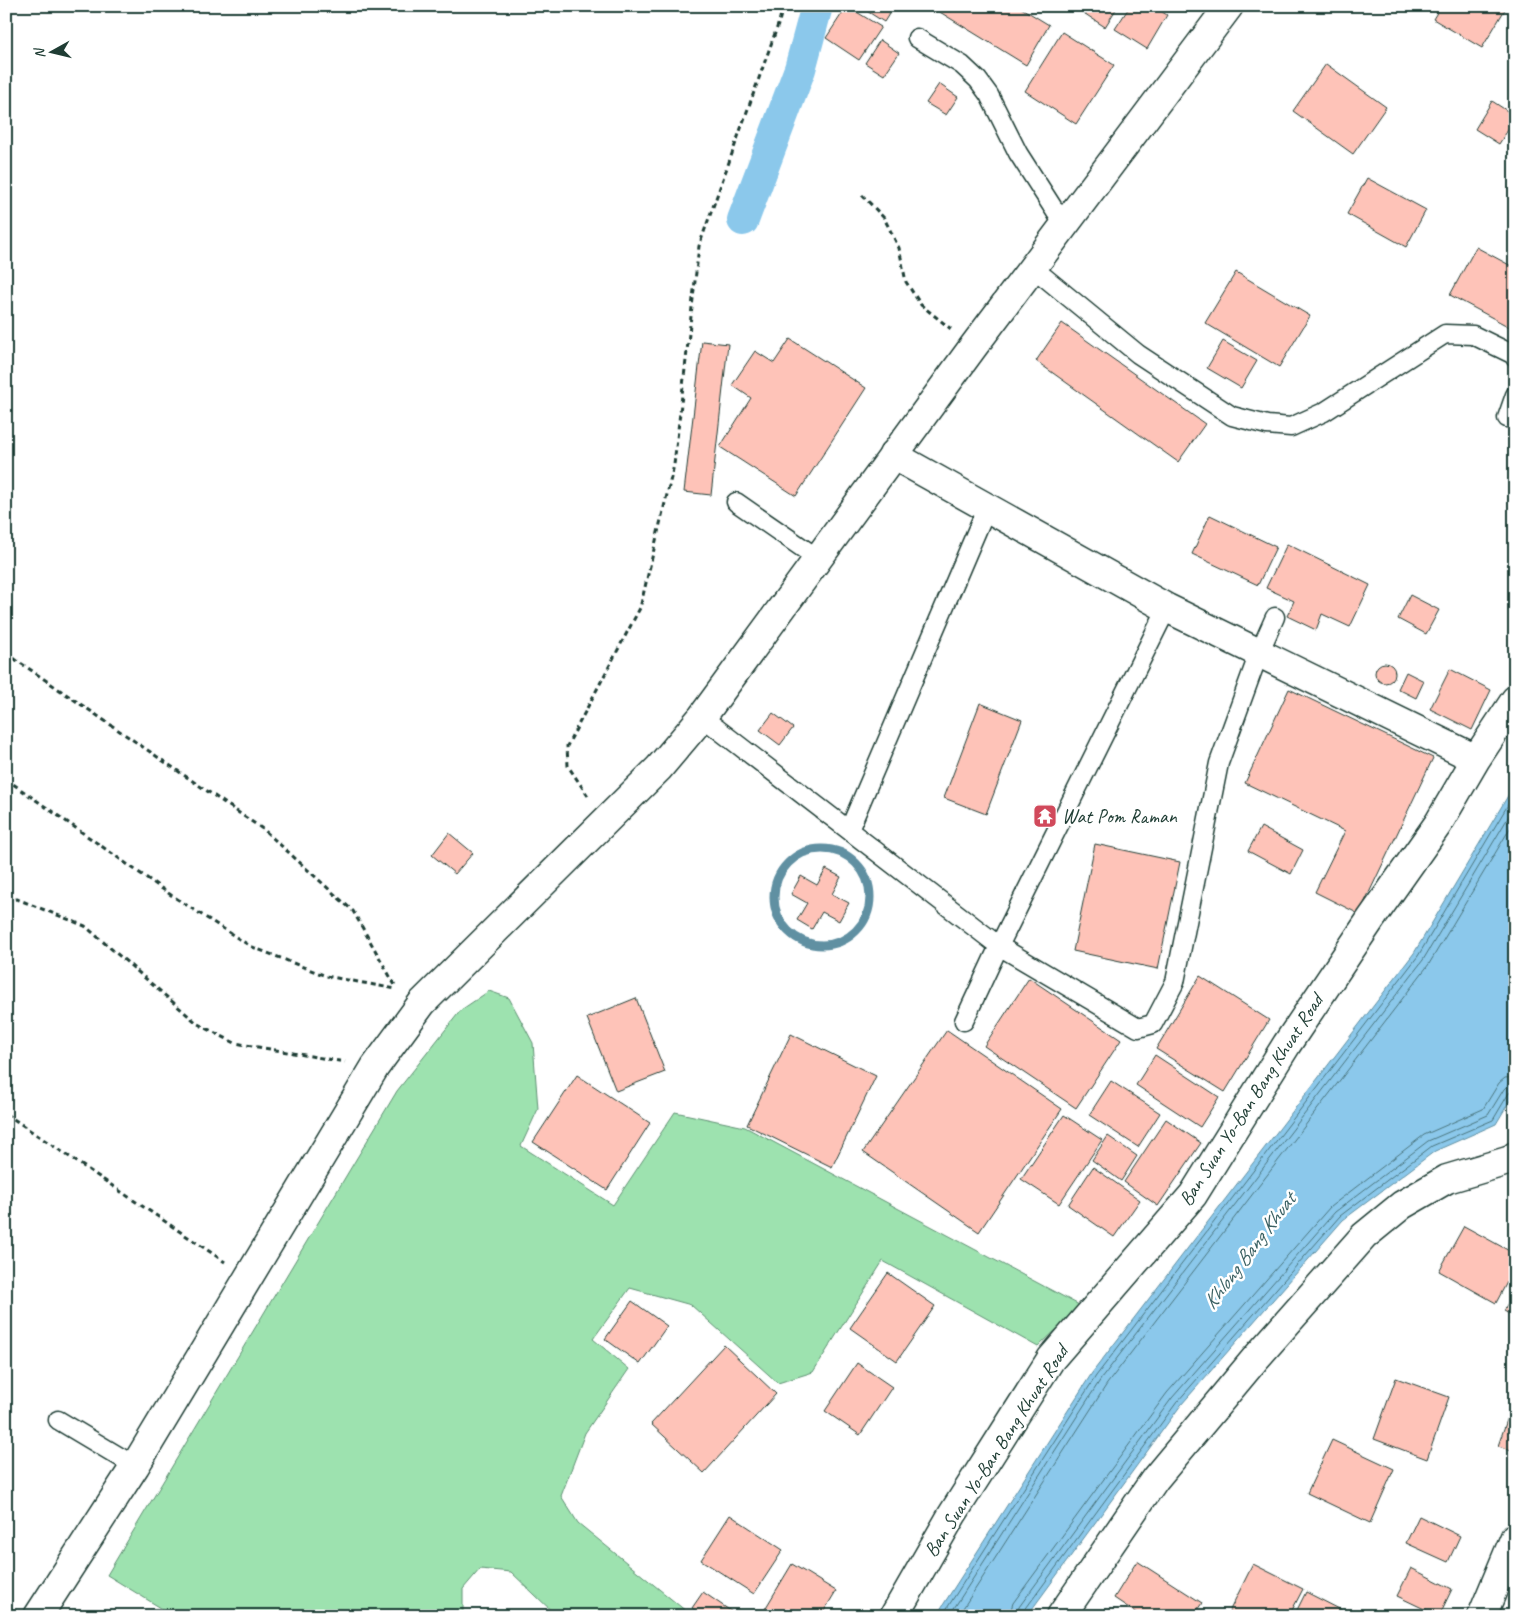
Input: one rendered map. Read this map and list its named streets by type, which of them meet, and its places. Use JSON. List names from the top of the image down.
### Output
{
  "streets": {
    "street": ["Ban Suan Yo-Ban Bang Khuat Road"]
  },
  "water": ["Khlong Bang Khuat"],
  "places": {
    "temple": ["Wat Pom Raman"]
  },
  "north": "left"
}
